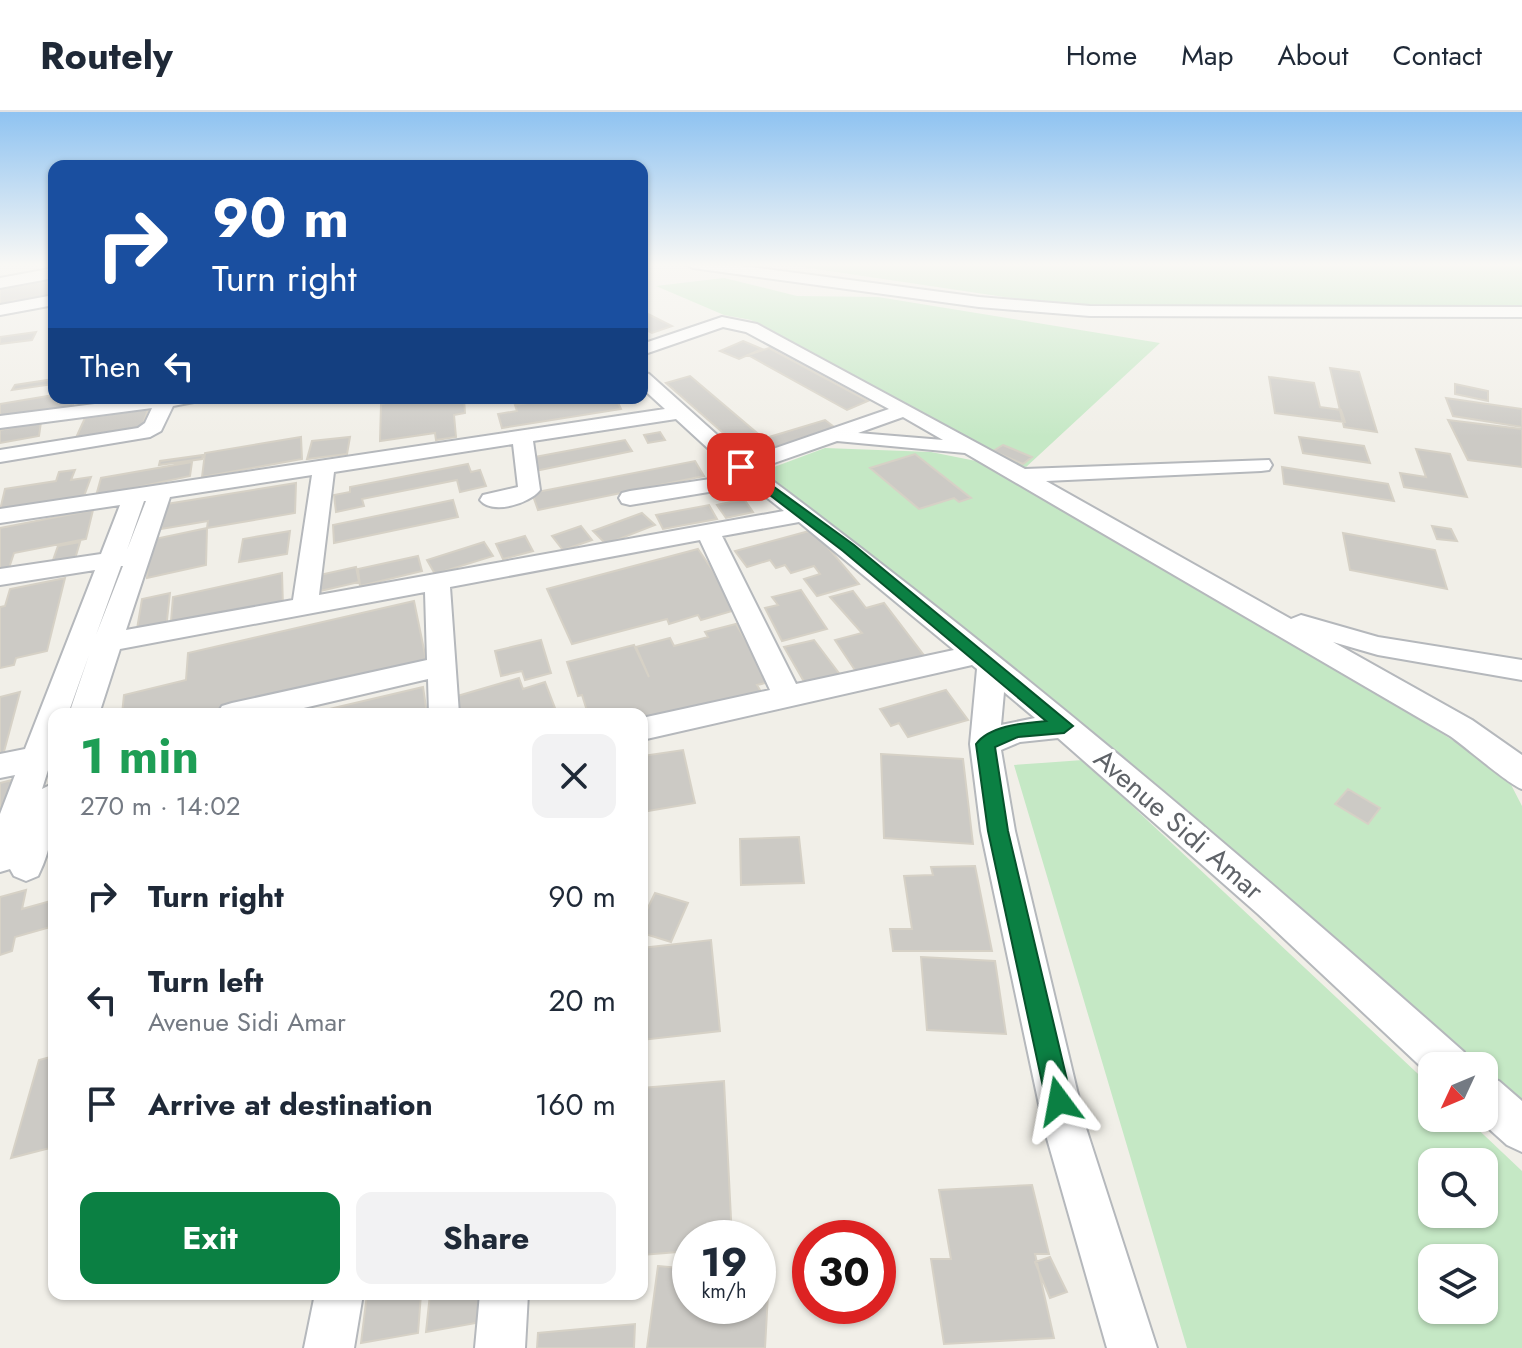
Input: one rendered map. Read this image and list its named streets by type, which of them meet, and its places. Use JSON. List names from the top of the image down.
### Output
{
  "streets": {
    "street": ["Avenue Sidi Amar"]
  },
  "north": "bottom left",
  "page": {
    "header": "Routely",
    "nav": [
      "Home",
      "Map",
      "About",
      "Contact"
    ],
    "turn": ["90 m", "Turn right"],
    "then": "Then",
    "heading": ["1 min", "270 m · 14:02"],
    "list": [
      {
        "name": "Turn right",
        "value": "90 m"
      },
      {
        "name": "Turn left",
        "note": "Avenue Sidi Amar",
        "value": "20 m"
      },
      {
        "name": "Arrive at destination",
        "value": "160 m"
      }
    ],
    "buttons": ["Exit", "Share"],
    "speed": "19 km/h",
    "limit": "30"
  }
}
